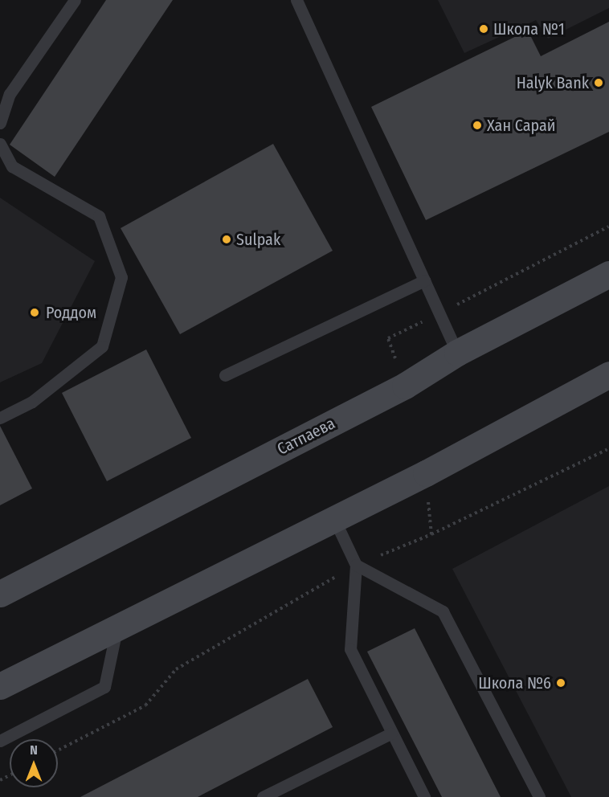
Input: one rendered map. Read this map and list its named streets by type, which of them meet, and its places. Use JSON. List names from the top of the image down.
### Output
{
  "streets": {
    "street": ["Сатпаева"]
  },
  "places": [
    "Школа №1",
    "Halyk Bank",
    "Хан Сарай",
    "Sulpak",
    "Роддом",
    "Школа №6"
  ],
  "north": "top"
}
